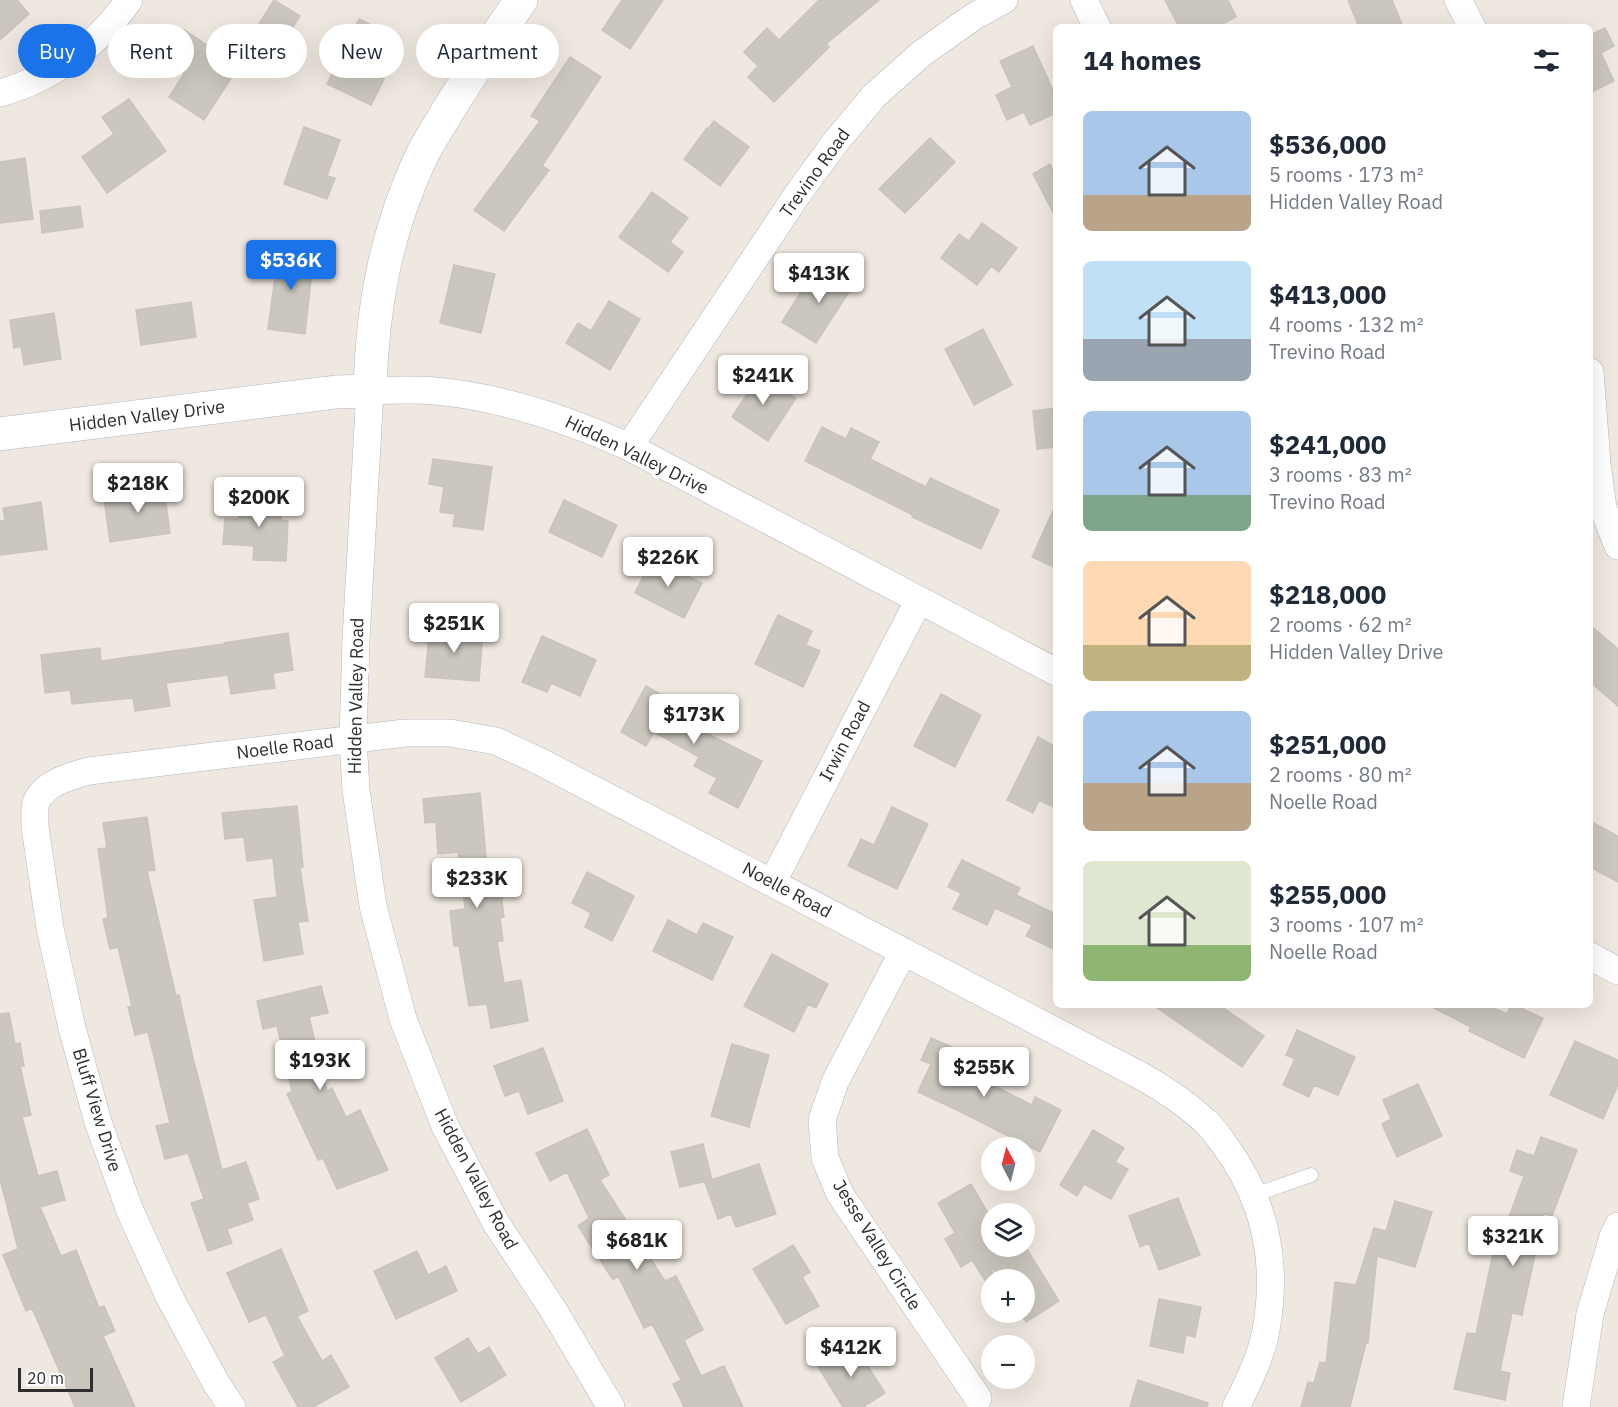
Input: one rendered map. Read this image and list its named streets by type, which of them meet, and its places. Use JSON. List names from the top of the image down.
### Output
{
  "streets": {
    "street": [
      "Trevino Road",
      "Hidden Valley Drive",
      "Hidden Valley Road",
      "Irwin Road",
      "Noelle Road",
      "Bluff View Drive",
      "Jesse Valley Circle"
    ]
  },
  "crossings": [
    ["Trevino Road", "Hidden Valley Drive"],
    ["Hidden Valley Drive", "Hidden Valley Road"],
    ["Hidden Valley Drive", "Irwin Road"],
    ["Hidden Valley Road", "Noelle Road"],
    ["Irwin Road", "Noelle Road"],
    ["Noelle Road", "Bluff View Drive"],
    ["Noelle Road", "Jesse Valley Circle"]
  ],
  "scale_bar": "20 m",
  "north": "top",
  "page": {
    "chip": [
      "Buy",
      "Rent",
      "Filters",
      "New",
      "Apartment"
    ],
    "heading": "14 homes",
    "list": [
      {
        "name": "$536,000",
        "note": "5 rooms · 173 m² · Hidden Valley Road"
      },
      {
        "name": "$413,000",
        "note": "4 rooms · 132 m² · Trevino Road"
      },
      {
        "name": "$241,000",
        "note": "3 rooms · 83 m² · Trevino Road"
      },
      {
        "name": "$218,000",
        "note": "2 rooms · 62 m² · Hidden Valley Drive"
      },
      {
        "name": "$251,000",
        "note": "2 rooms · 80 m² · Noelle Road"
      },
      {
        "name": "$255,000",
        "note": "3 rooms · 107 m² · Noelle Road"
      }
    ],
    "price": [
      "$536K",
      "$413K",
      "$241K",
      "$218K",
      "$200K",
      "$226K",
      "$251K",
      "$173K",
      "$233K",
      "$193K",
      "$255K",
      "$321K",
      "$681K",
      "$412K"
    ],
    "map_buttons": ["+", "−"],
    "scale": "20 m"
  }
}
